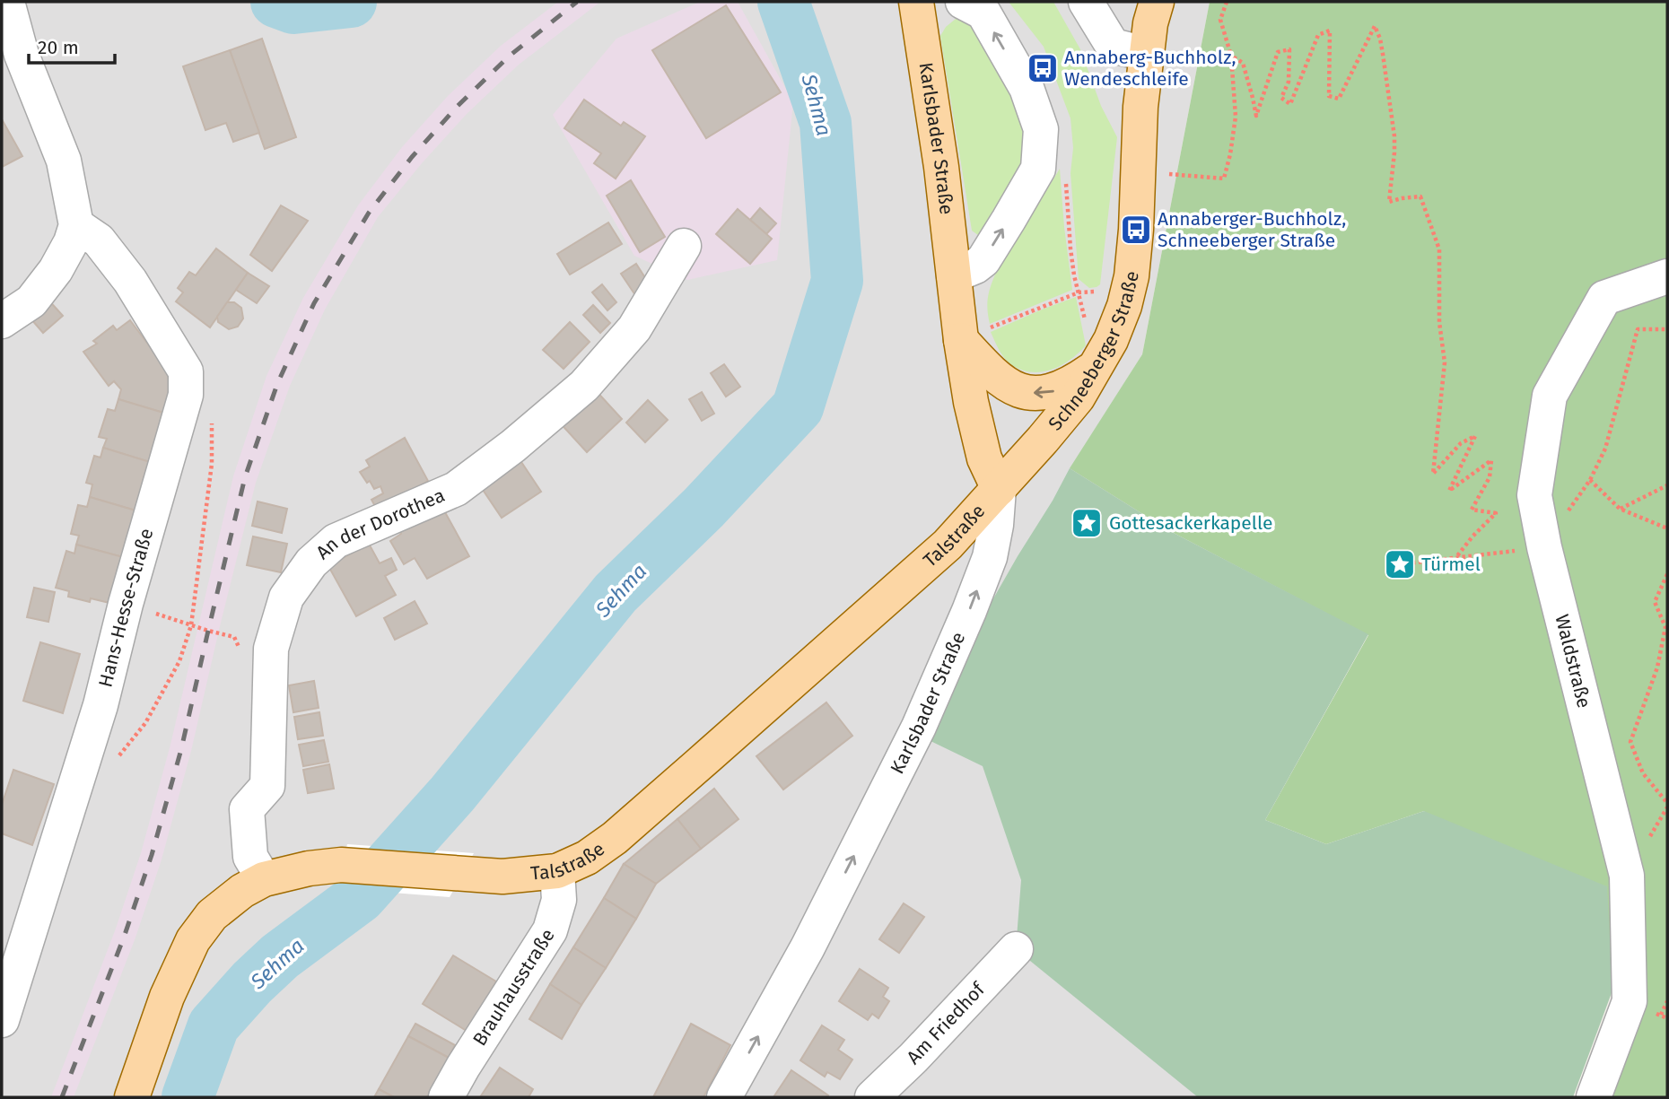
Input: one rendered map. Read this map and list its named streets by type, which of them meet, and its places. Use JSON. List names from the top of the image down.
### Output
{
  "streets": {
    "main road": ["Karlsbader Straße", "Schneeberger Straße", "Talstraße"],
    "street": [
      "An der Dorothea",
      "Hans-Hesse-Straße",
      "Waldstraße",
      "Brauhausstraße",
      "Am Friedhof"
    ]
  },
  "crossings": [
    ["Karlsbader Straße", "Schneeberger Straße"],
    ["Karlsbader Straße", "Talstraße"],
    ["Schneeberger Straße", "Talstraße"],
    ["An der Dorothea", "Talstraße"],
    ["Talstraße", "Brauhausstraße"]
  ],
  "one_way": ["Karlsbader Straße"],
  "water": ["Sehma"],
  "places": {
    "bus stop": ["Annaberg-Buchholz, Wendeschleife", "Annaberger-Buchholz, Schneeberger Straße"],
    "place": ["Gottesackerkapelle", "Türmel"]
  },
  "scale_bar": "20 m"
}
